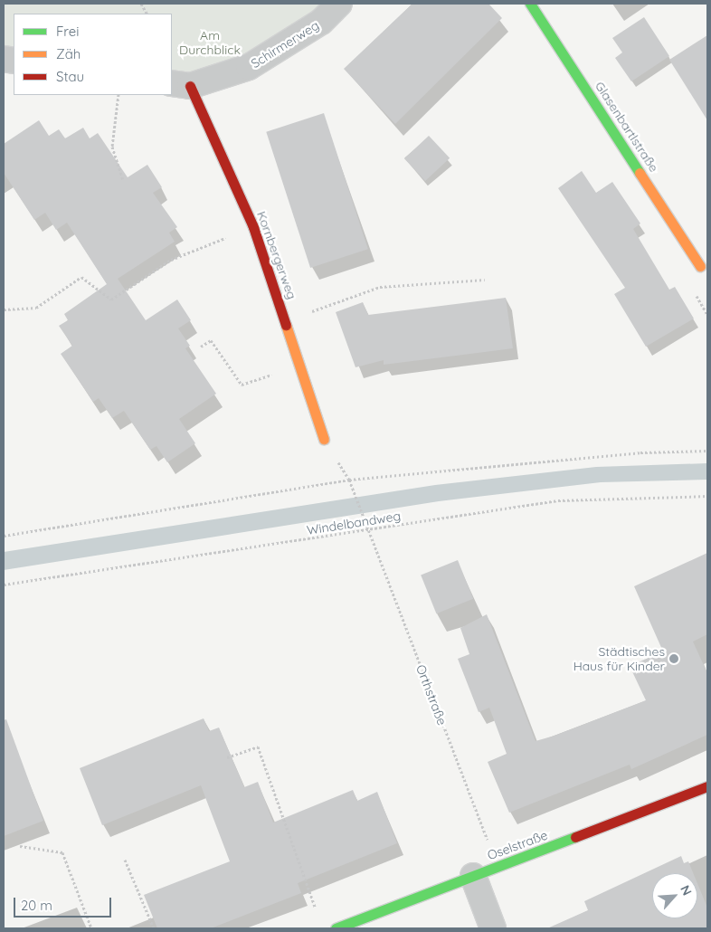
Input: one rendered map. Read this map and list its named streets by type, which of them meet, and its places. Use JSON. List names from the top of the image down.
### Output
{
  "streets": {
    "street": [
      "Schirmerweg",
      "Glasenbartlstraße",
      "Kornbergerweg",
      "Oselstraße"
    ],
    "path": ["Windelbandweg", "Orthstraße"]
  },
  "crossings": [
    ["Schirmerweg", "Kornbergerweg"],
    ["Windelbandweg", "Orthstraße"],
    ["Orthstraße", "Oselstraße"]
  ],
  "parks": ["Am Durchblick"],
  "places": ["Städtisches Haus für Kinder"],
  "legend": ["Frei", "Zäh", "Stau"],
  "scale_bar": "20 m",
  "north": "top right"
}
